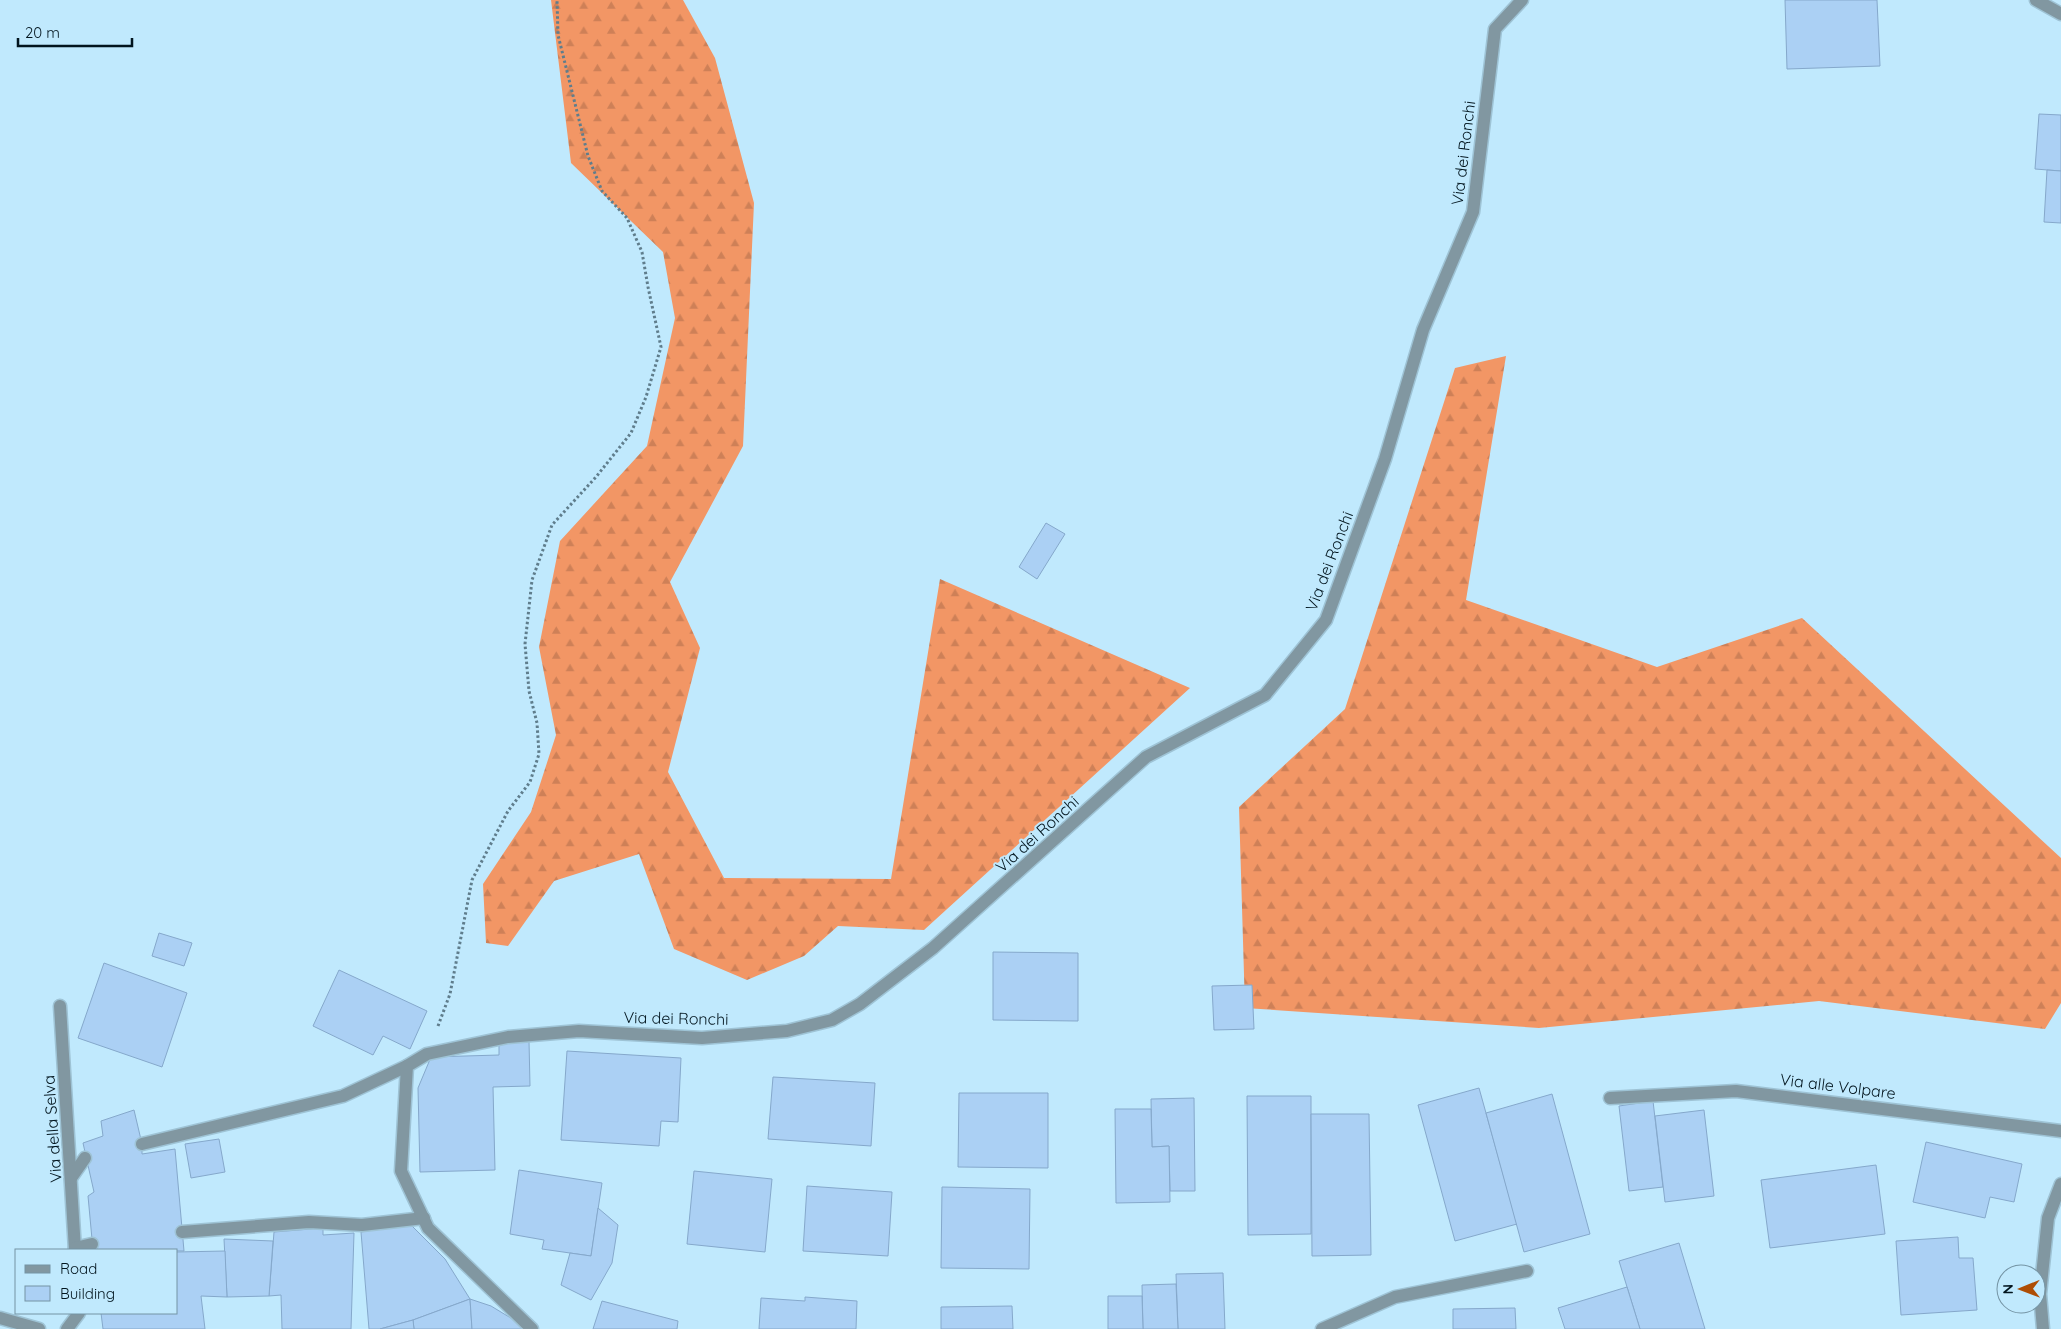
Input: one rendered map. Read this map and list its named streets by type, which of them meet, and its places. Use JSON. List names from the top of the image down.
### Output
{
  "streets": {
    "street": ["Via dei Ronchi", "Via alle Volpare", "Via della Selva"]
  },
  "legend": ["Road", "Building"],
  "scale_bar": "20 m",
  "north": "left"
}
